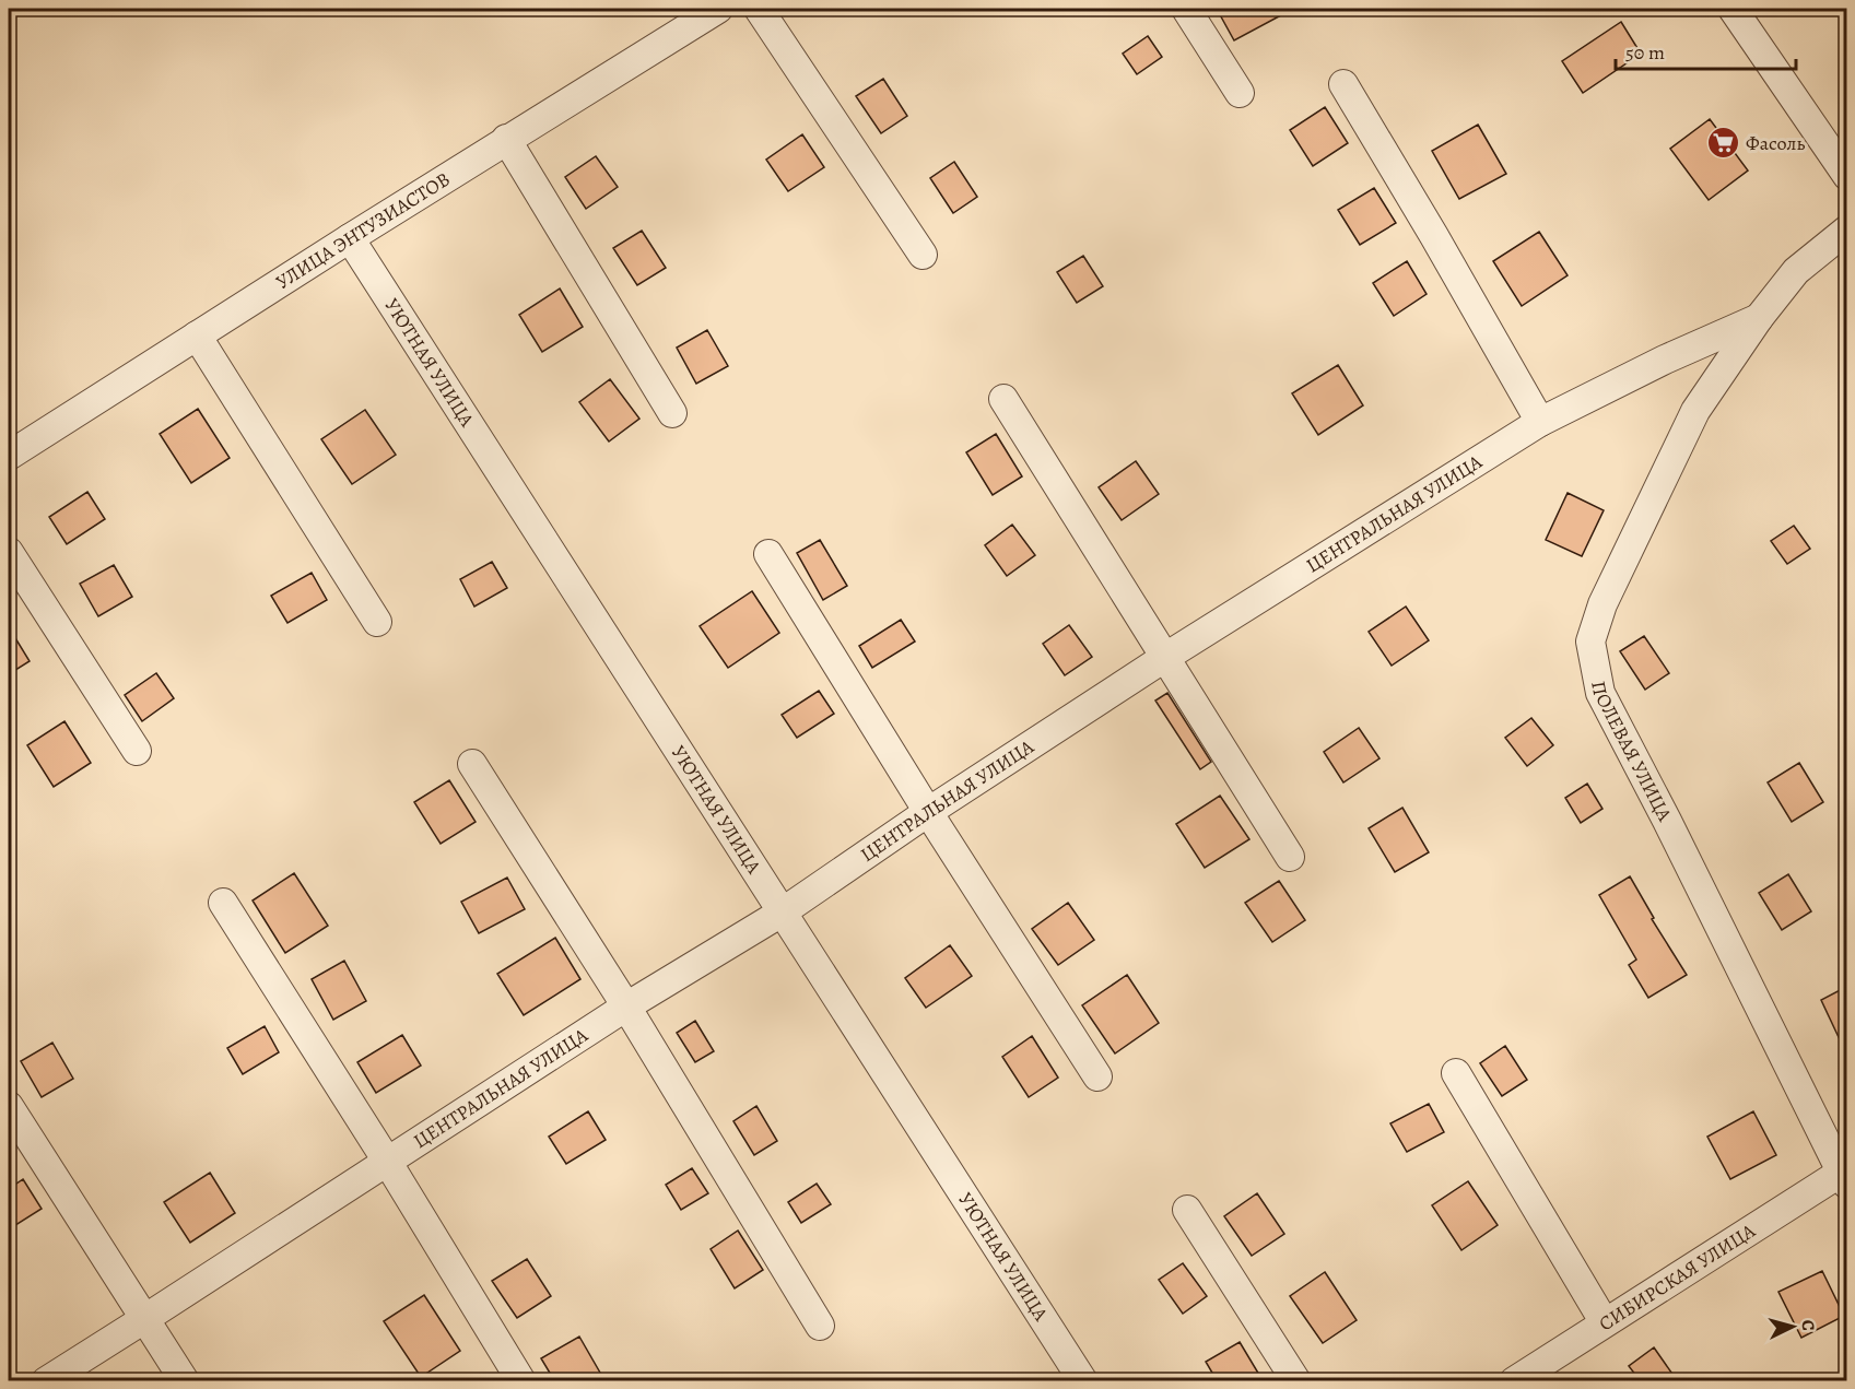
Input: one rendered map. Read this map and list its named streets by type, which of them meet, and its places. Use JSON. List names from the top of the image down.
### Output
{
  "streets": {
    "street": [
      "УЛИЦА ЭНТУЗИАСТОВ",
      "УЮТНАЯ УЛИЦА",
      "ЦЕНТРАЛЬНАЯ УЛИЦА",
      "ПОЛЕВАЯ УЛИЦА",
      "СИБИРСКАЯ УЛИЦА"
    ]
  },
  "crossings": [
    ["УЛИЦА ЭНТУЗИАСТОВ", "УЮТНАЯ УЛИЦА"],
    ["УЮТНАЯ УЛИЦА", "ЦЕНТРАЛЬНАЯ УЛИЦА"],
    ["ЦЕНТРАЛЬНАЯ УЛИЦА", "ПОЛЕВАЯ УЛИЦА"],
    ["ПОЛЕВАЯ УЛИЦА", "СИБИРСКАЯ УЛИЦА"]
  ],
  "places": {
    "supermarket": ["Фасоль"]
  },
  "scale_bar": "50 m",
  "north": "right"
}
